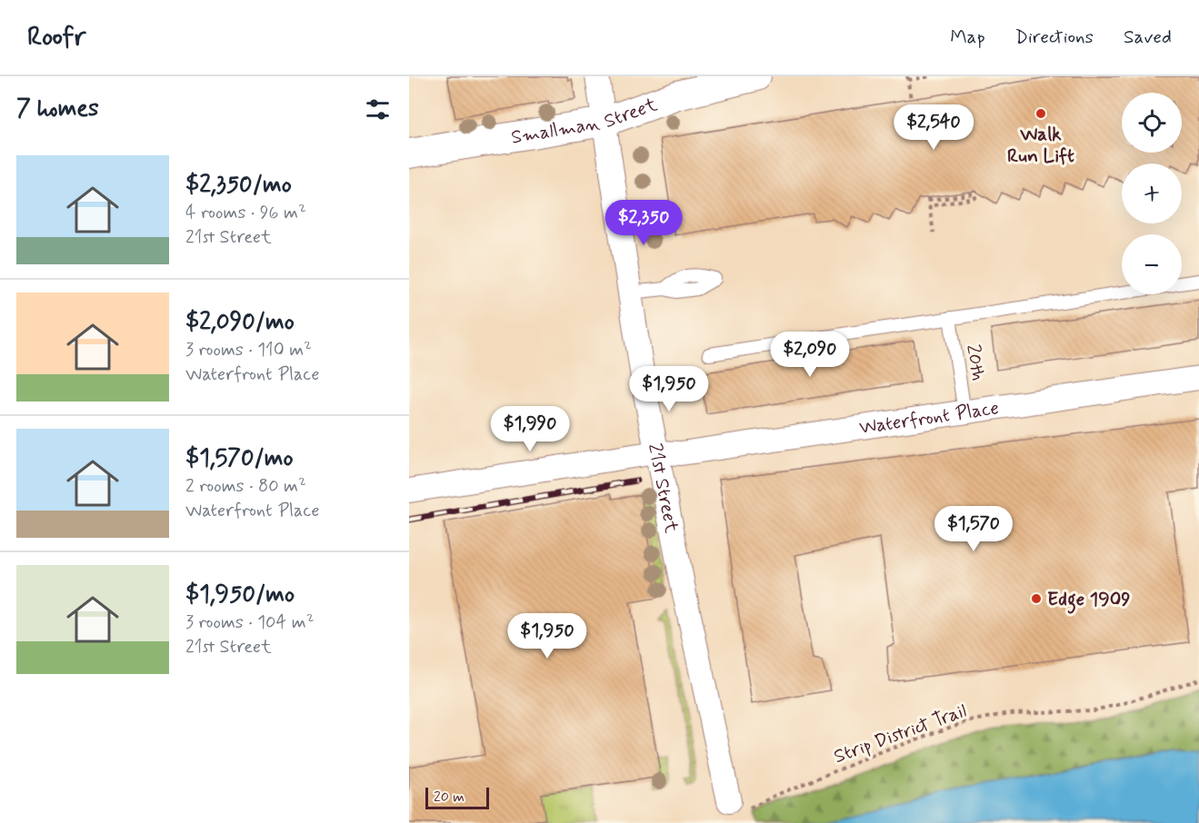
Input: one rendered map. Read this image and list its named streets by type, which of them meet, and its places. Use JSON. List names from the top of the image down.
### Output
{
  "streets": {
    "street": ["Smallman Street", "Waterfront Place", "21st Street"],
    "lane": ["20th"],
    "path": ["Strip District Trail"]
  },
  "crossings": [
    ["Smallman Street", "21st Street"],
    ["20th", "Waterfront Place"],
    ["Waterfront Place", "21st Street"],
    ["21st Street", "Strip District Trail"]
  ],
  "places": ["Walk Run Lift", "Edge 1909"],
  "scale_bar": "20 m",
  "page": {
    "header": "Roofr",
    "nav": ["Map", "Directions", "Saved"],
    "heading": "7 homes",
    "map_buttons": ["+", "−"],
    "price": [
      "$2,540",
      "$2,350",
      "$2,090",
      "$1,950",
      "$1,990",
      "$1,570",
      "$1,950"
    ],
    "list": [
      {
        "name": "$2,350/mo",
        "note": "4 rooms · 96 m² · 21st Street"
      },
      {
        "name": "$2,090/mo",
        "note": "3 rooms · 110 m² · Waterfront Place"
      },
      {
        "name": "$1,570/mo",
        "note": "2 rooms · 80 m² · Waterfront Place"
      },
      {
        "name": "$1,950/mo",
        "note": "3 rooms · 104 m² · 21st Street"
      }
    ],
    "scale": "20 m"
  }
}
